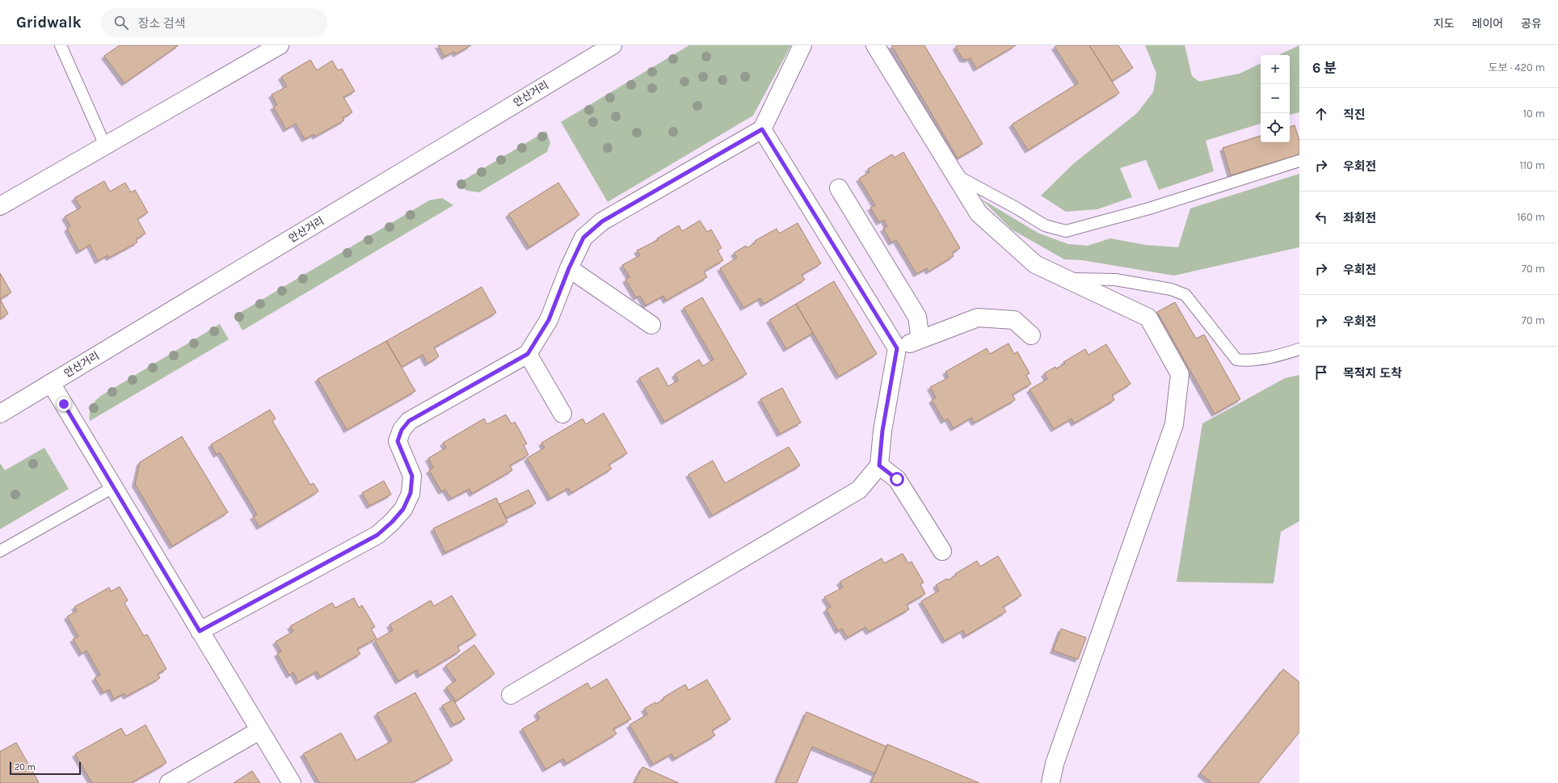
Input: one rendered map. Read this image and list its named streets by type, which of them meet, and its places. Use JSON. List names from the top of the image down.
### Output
{
  "streets": {
    "street": ["안산거리"]
  },
  "scale_bar": "20 m",
  "page": {
    "header": "Gridwalk",
    "search": "장소 검색",
    "nav": ["지도", "레이어", "공유"],
    "heading": ["6 분", "도보 · 420 m"],
    "map_buttons": ["+", "−"],
    "list": [
      ["직진", "10 m"],
      ["우회전", "110 m"],
      ["좌회전", "160 m"],
      ["우회전", "70 m"],
      ["우회전", "70 m"],
      "목적지 도착"
    ],
    "scale": "20 m"
  }
}
